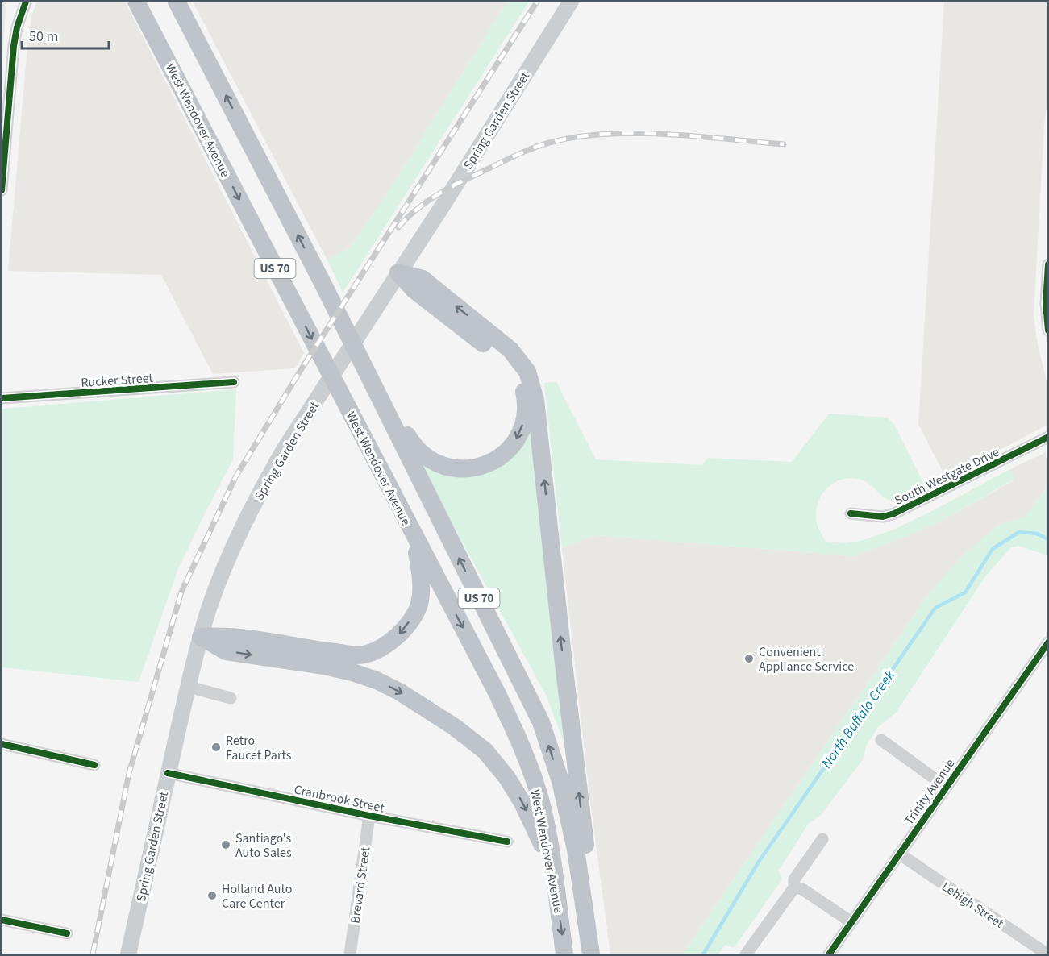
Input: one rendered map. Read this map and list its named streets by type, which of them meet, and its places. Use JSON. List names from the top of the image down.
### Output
{
  "streets": {
    "highway": ["West Wendover Avenue", "US 70"],
    "main road": ["Spring Garden Street"],
    "street": [
      "Rucker Street",
      "South Westgate Drive",
      "Trinity Avenue",
      "Cranbrook Street",
      "Brevard Street",
      "Lehigh Street"
    ]
  },
  "crossings": [
    ["Spring Garden Street", "Cranbrook Street"],
    ["Trinity Avenue", "Lehigh Street"],
    ["Cranbrook Street", "Brevard Street"]
  ],
  "water": ["North Buffalo Creek"],
  "places": [
    "Convenient Appliance Service",
    "Retro Faucet Parts",
    "Santiago's Auto Sales",
    "Holland Auto Care Center"
  ],
  "scale_bar": "50 m"
}
